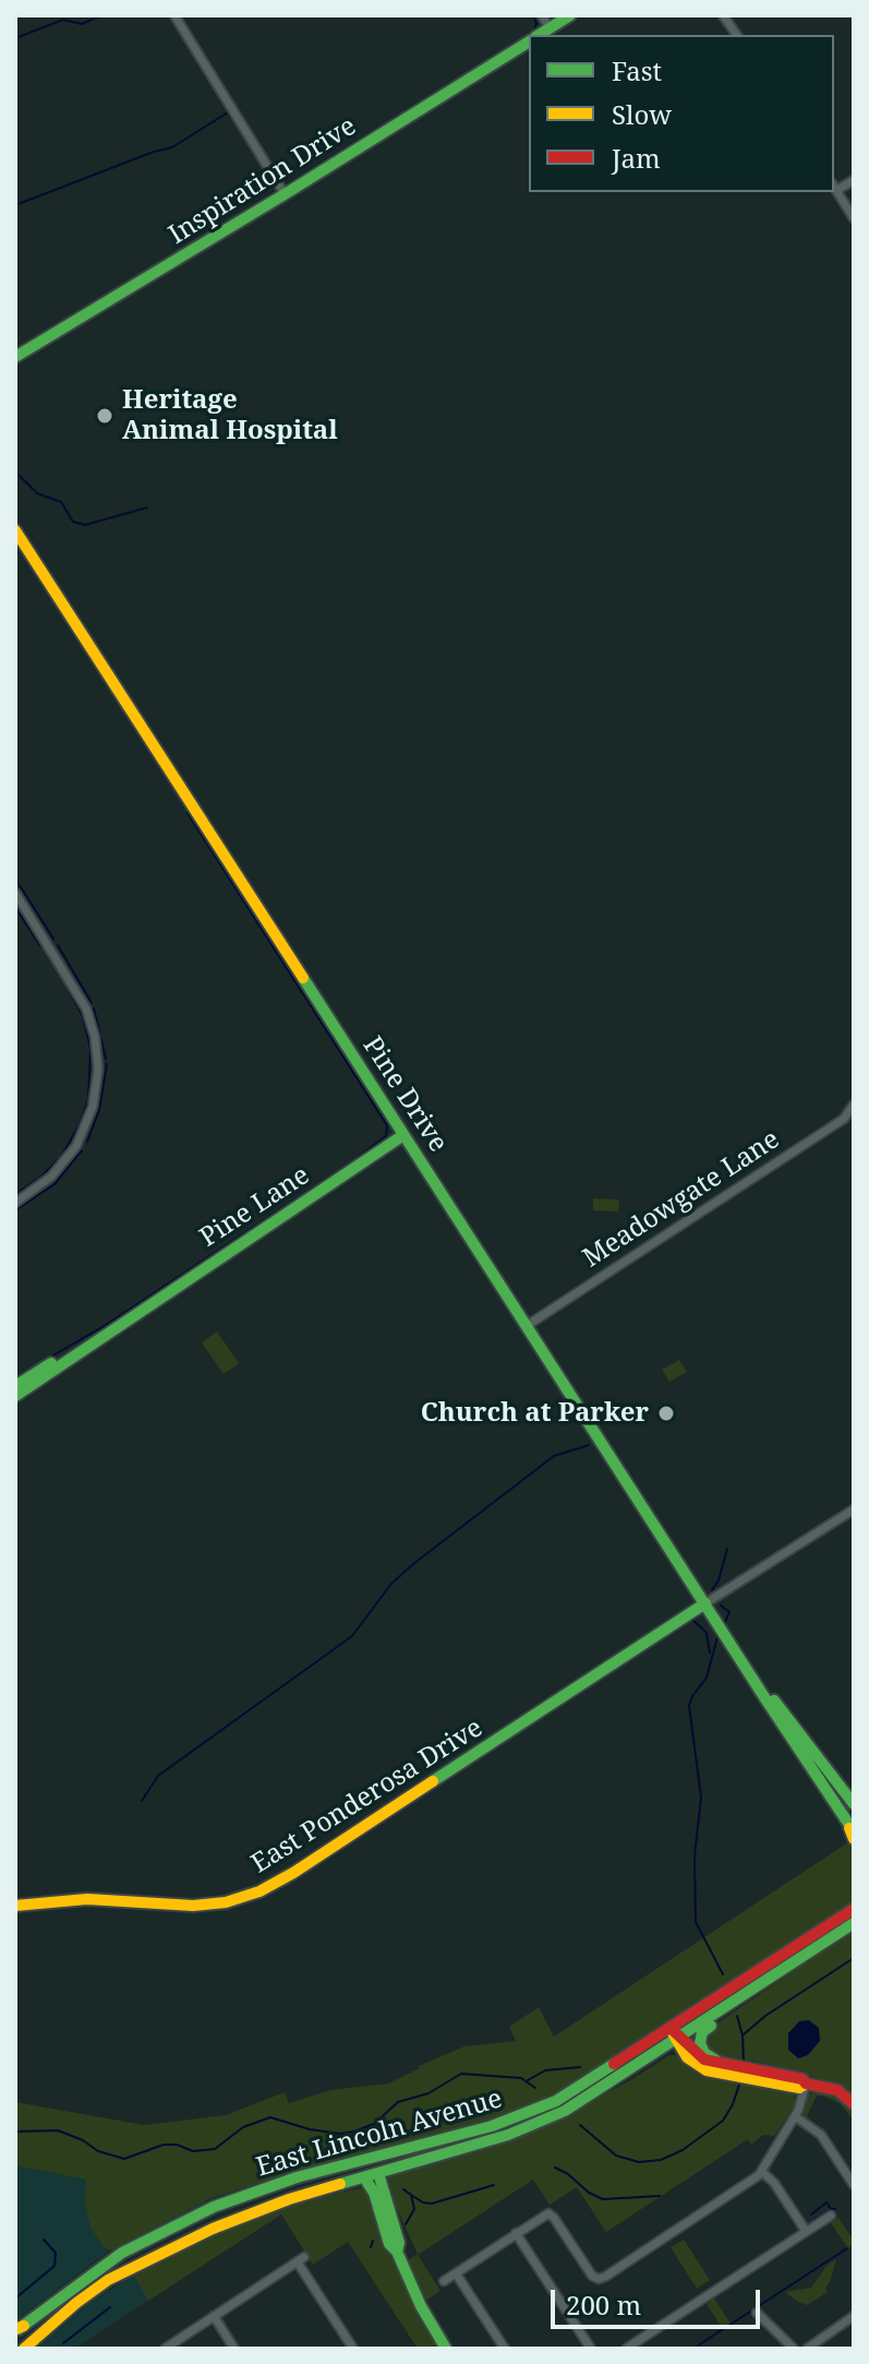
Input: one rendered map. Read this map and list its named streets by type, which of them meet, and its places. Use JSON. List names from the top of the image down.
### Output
{
  "streets": {
    "main road": [
      "Inspiration Drive",
      "Pine Drive",
      "Pine Lane",
      "East Ponderosa Drive",
      "East Lincoln Avenue"
    ],
    "street": ["Meadowgate Lane"]
  },
  "crossings": [
    ["Pine Drive", "Meadowgate Lane"],
    ["Pine Drive", "Pine Lane"],
    ["Pine Drive", "East Ponderosa Drive"]
  ],
  "places": ["Heritage Animal Hospital", "Church at Parker"],
  "legend": ["Fast", "Slow", "Jam"],
  "scale_bar": "200 m"
}
